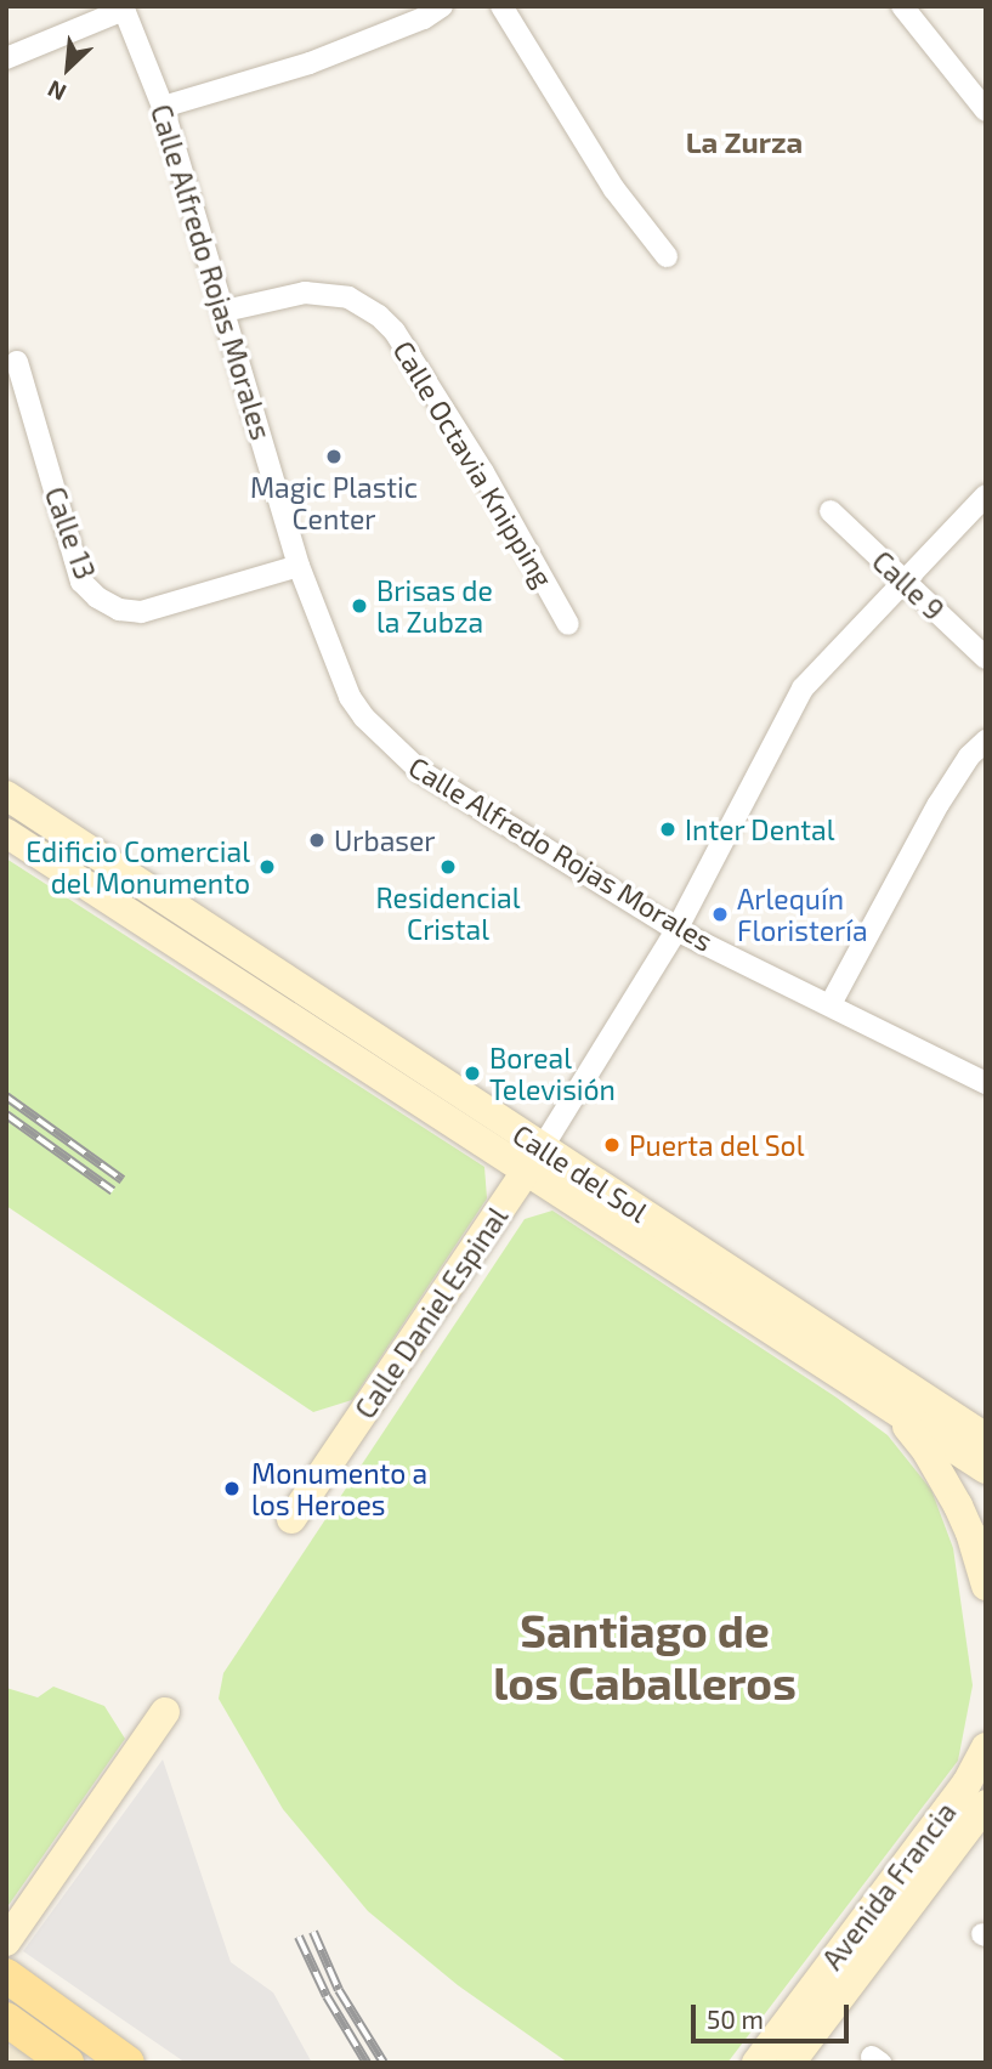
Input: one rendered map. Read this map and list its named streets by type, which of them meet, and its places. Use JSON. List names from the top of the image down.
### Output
{
  "streets": {
    "main road": ["Calle del Sol", "Calle Daniel Espinal", "Avenida Francia"],
    "street": [
      "Calle Alfredo Rojas Morales",
      "Calle Octavia Knipping",
      "Calle 13",
      "Calle 9"
    ]
  },
  "crossings": [
    ["Calle Alfredo Rojas Morales", "Calle Octavia Knipping"],
    ["Calle Alfredo Rojas Morales", "Calle 13"],
    ["Calle del Sol", "Calle Daniel Espinal"]
  ],
  "districts": ["La Zurza", "Santiago de los Caballeros"],
  "places": [
    "Magic Plastic Center",
    "Brisas de la Zubza",
    "Inter Dental",
    "Urbaser",
    "Edificio Comercial del Monumento",
    "Residencial Cristal",
    "Arlequín Floristería",
    "Boreal Televisión",
    "Puerta del Sol",
    "Monumento a los Heroes"
  ],
  "scale_bar": "50 m",
  "north": "bottom left"
}
